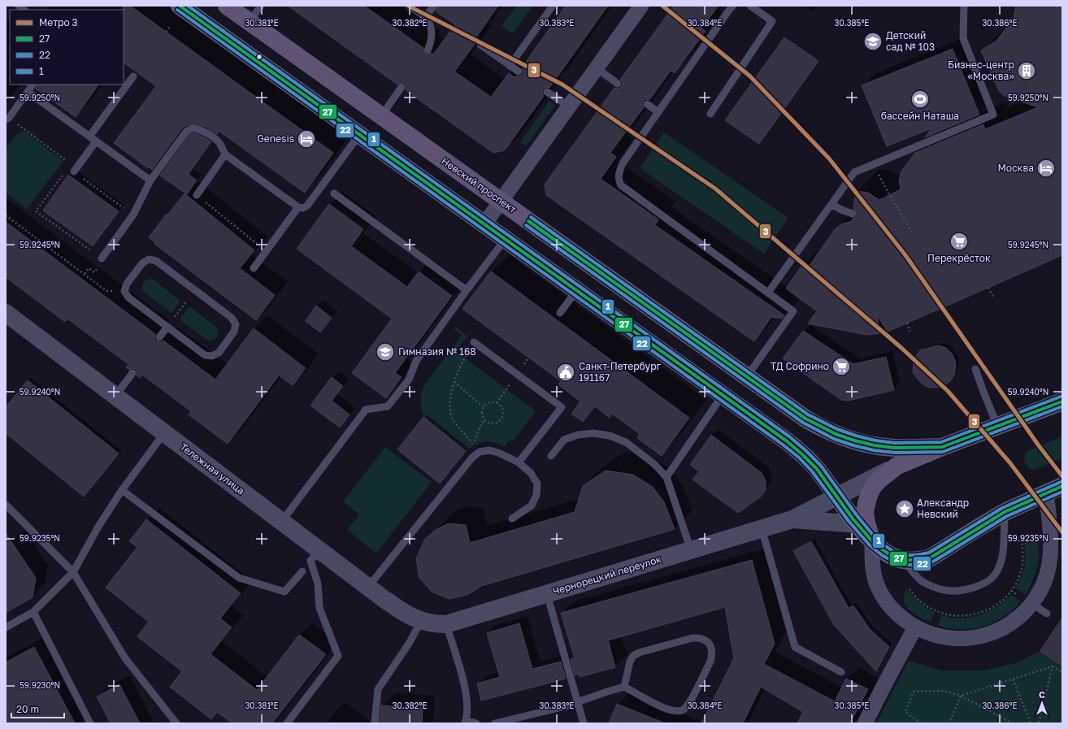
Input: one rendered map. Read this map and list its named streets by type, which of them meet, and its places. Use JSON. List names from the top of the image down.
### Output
{
  "streets": {
    "main road": ["Невский проспект"],
    "street": ["Тележная улица", "Чернорецкий переулок"]
  },
  "crossings": [
    ["Тележная улица", "Чернорецкий переулок"]
  ],
  "places": {
    "school or university": ["Детский сад № 103", "Гимназия № 168"],
    "building": ["Бизнес-центр «Москва»"],
    "sports": ["бассейн Наташа"],
    "hotel": ["Genesis", "Москва"],
    "supermarket": ["Перекрёсток", "ТД Софрино"],
    "public building": ["Санкт-Петербург 191167"],
    "place": ["Александр Невский"]
  },
  "lines": [
    "metro line 3",
    "transit line 27",
    "transit line 1",
    "transit line 22"
  ],
  "legend": [
    "Метро 3",
    "27",
    "22",
    "1"
  ],
  "scale_bar": "20 m",
  "north": "top",
  "coordinates": [
    "30.381°E",
    "30.382°E",
    "30.383°E",
    "30.384°E",
    "30.385°E",
    "30.386°E",
    "59.9250°N",
    "59.9245°N",
    "59.9240°N",
    "59.9235°N",
    "59.9230°N"
  ]
}
